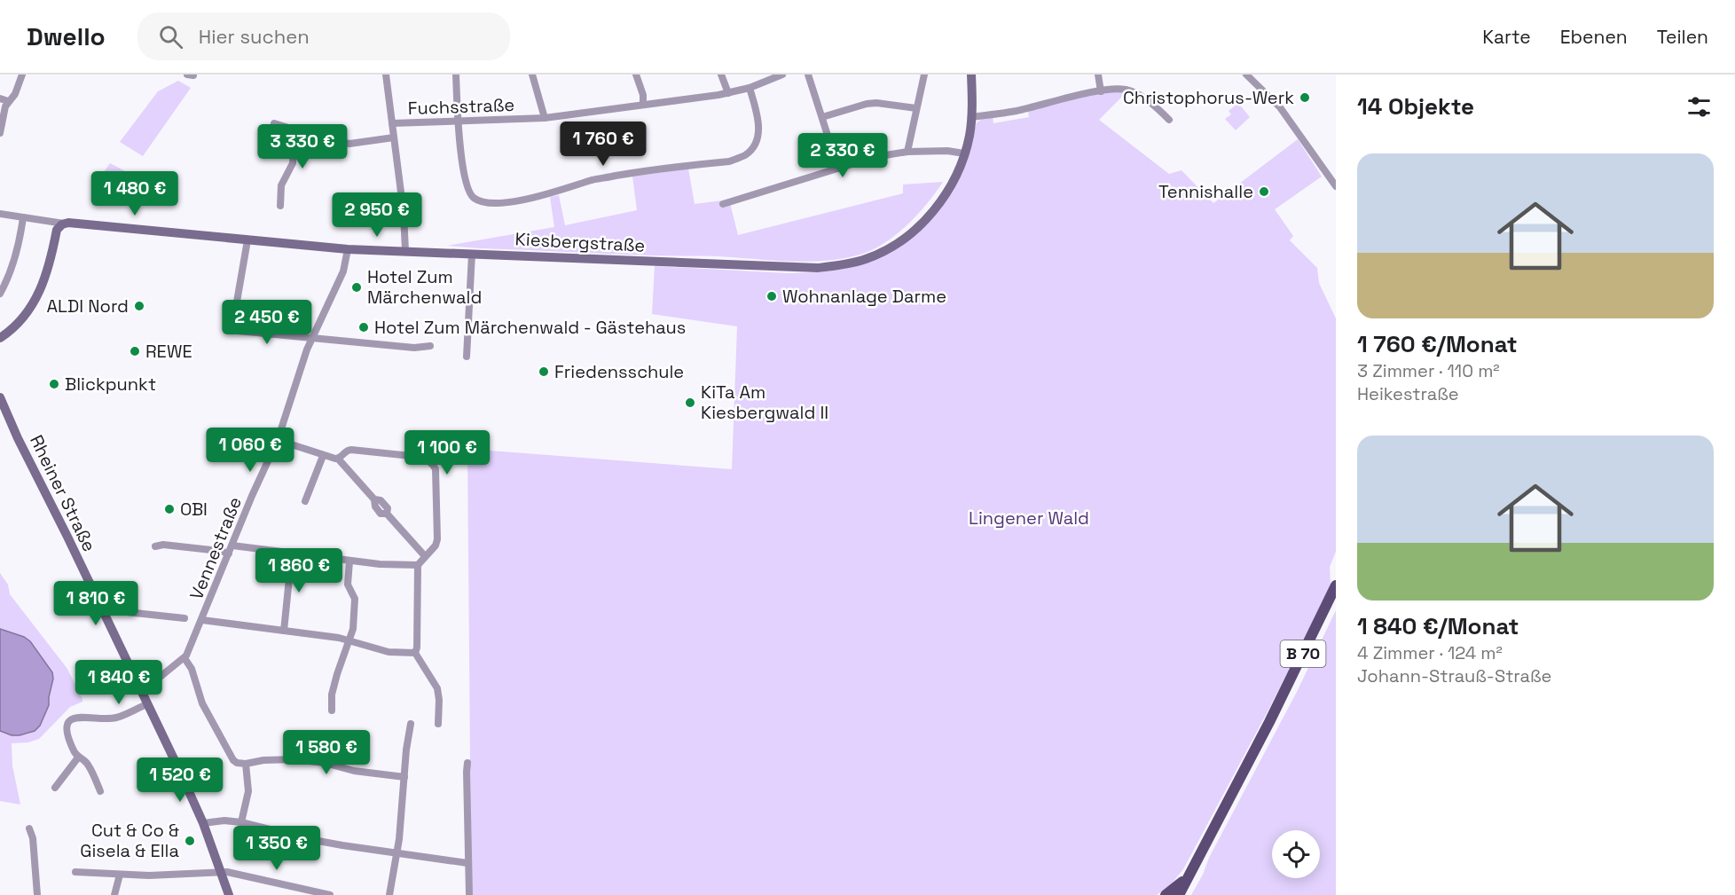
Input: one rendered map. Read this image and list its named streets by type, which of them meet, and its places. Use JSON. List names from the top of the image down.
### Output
{
  "streets": {
    "main road": ["B 70"],
    "street": [
      "Fuchsstraße",
      "Kiesbergstraße",
      "Rheiner Straße",
      "Vennestraße"
    ]
  },
  "crossings": [
    ["Kiesbergstraße", "Vennestraße"],
    ["Rheiner Straße", "Vennestraße"]
  ],
  "parks": ["Lingener Wald"],
  "places": [
    "Christophorus-Werk",
    "Tennishalle",
    "Hotel Zum Märchenwald",
    "Wohnanlage Darme",
    "ALDI Nord",
    "Hotel Zum Märchenwald - Gästehaus",
    "REWE",
    "Friedensschule",
    "Blickpunkt",
    "KiTa Am Kiesbergwald II",
    "OBI",
    "Cut & Co & Gisela & Ella"
  ],
  "page": {
    "header": "Dwello",
    "search": "Hier suchen",
    "nav": ["Karte", "Ebenen", "Teilen"],
    "heading": "14 Objekte",
    "price": [
      "1 760 €",
      "3 330 €",
      "2 330 €",
      "1 480 €",
      "2 950 €",
      "2 450 €",
      "1 060 €",
      "1 100 €",
      "1 860 €",
      "1 810 €",
      "1 840 €",
      "1 580 €",
      "1 520 €",
      "1 350 €"
    ],
    "list": [
      {
        "name": "1 760 €/Monat",
        "note": "3 Zimmer · 110 m² · Heikestraße"
      },
      {
        "name": "1 840 €/Monat",
        "note": "4 Zimmer · 124 m² · Johann-Strauß-Straße"
      }
    ]
  }
}
